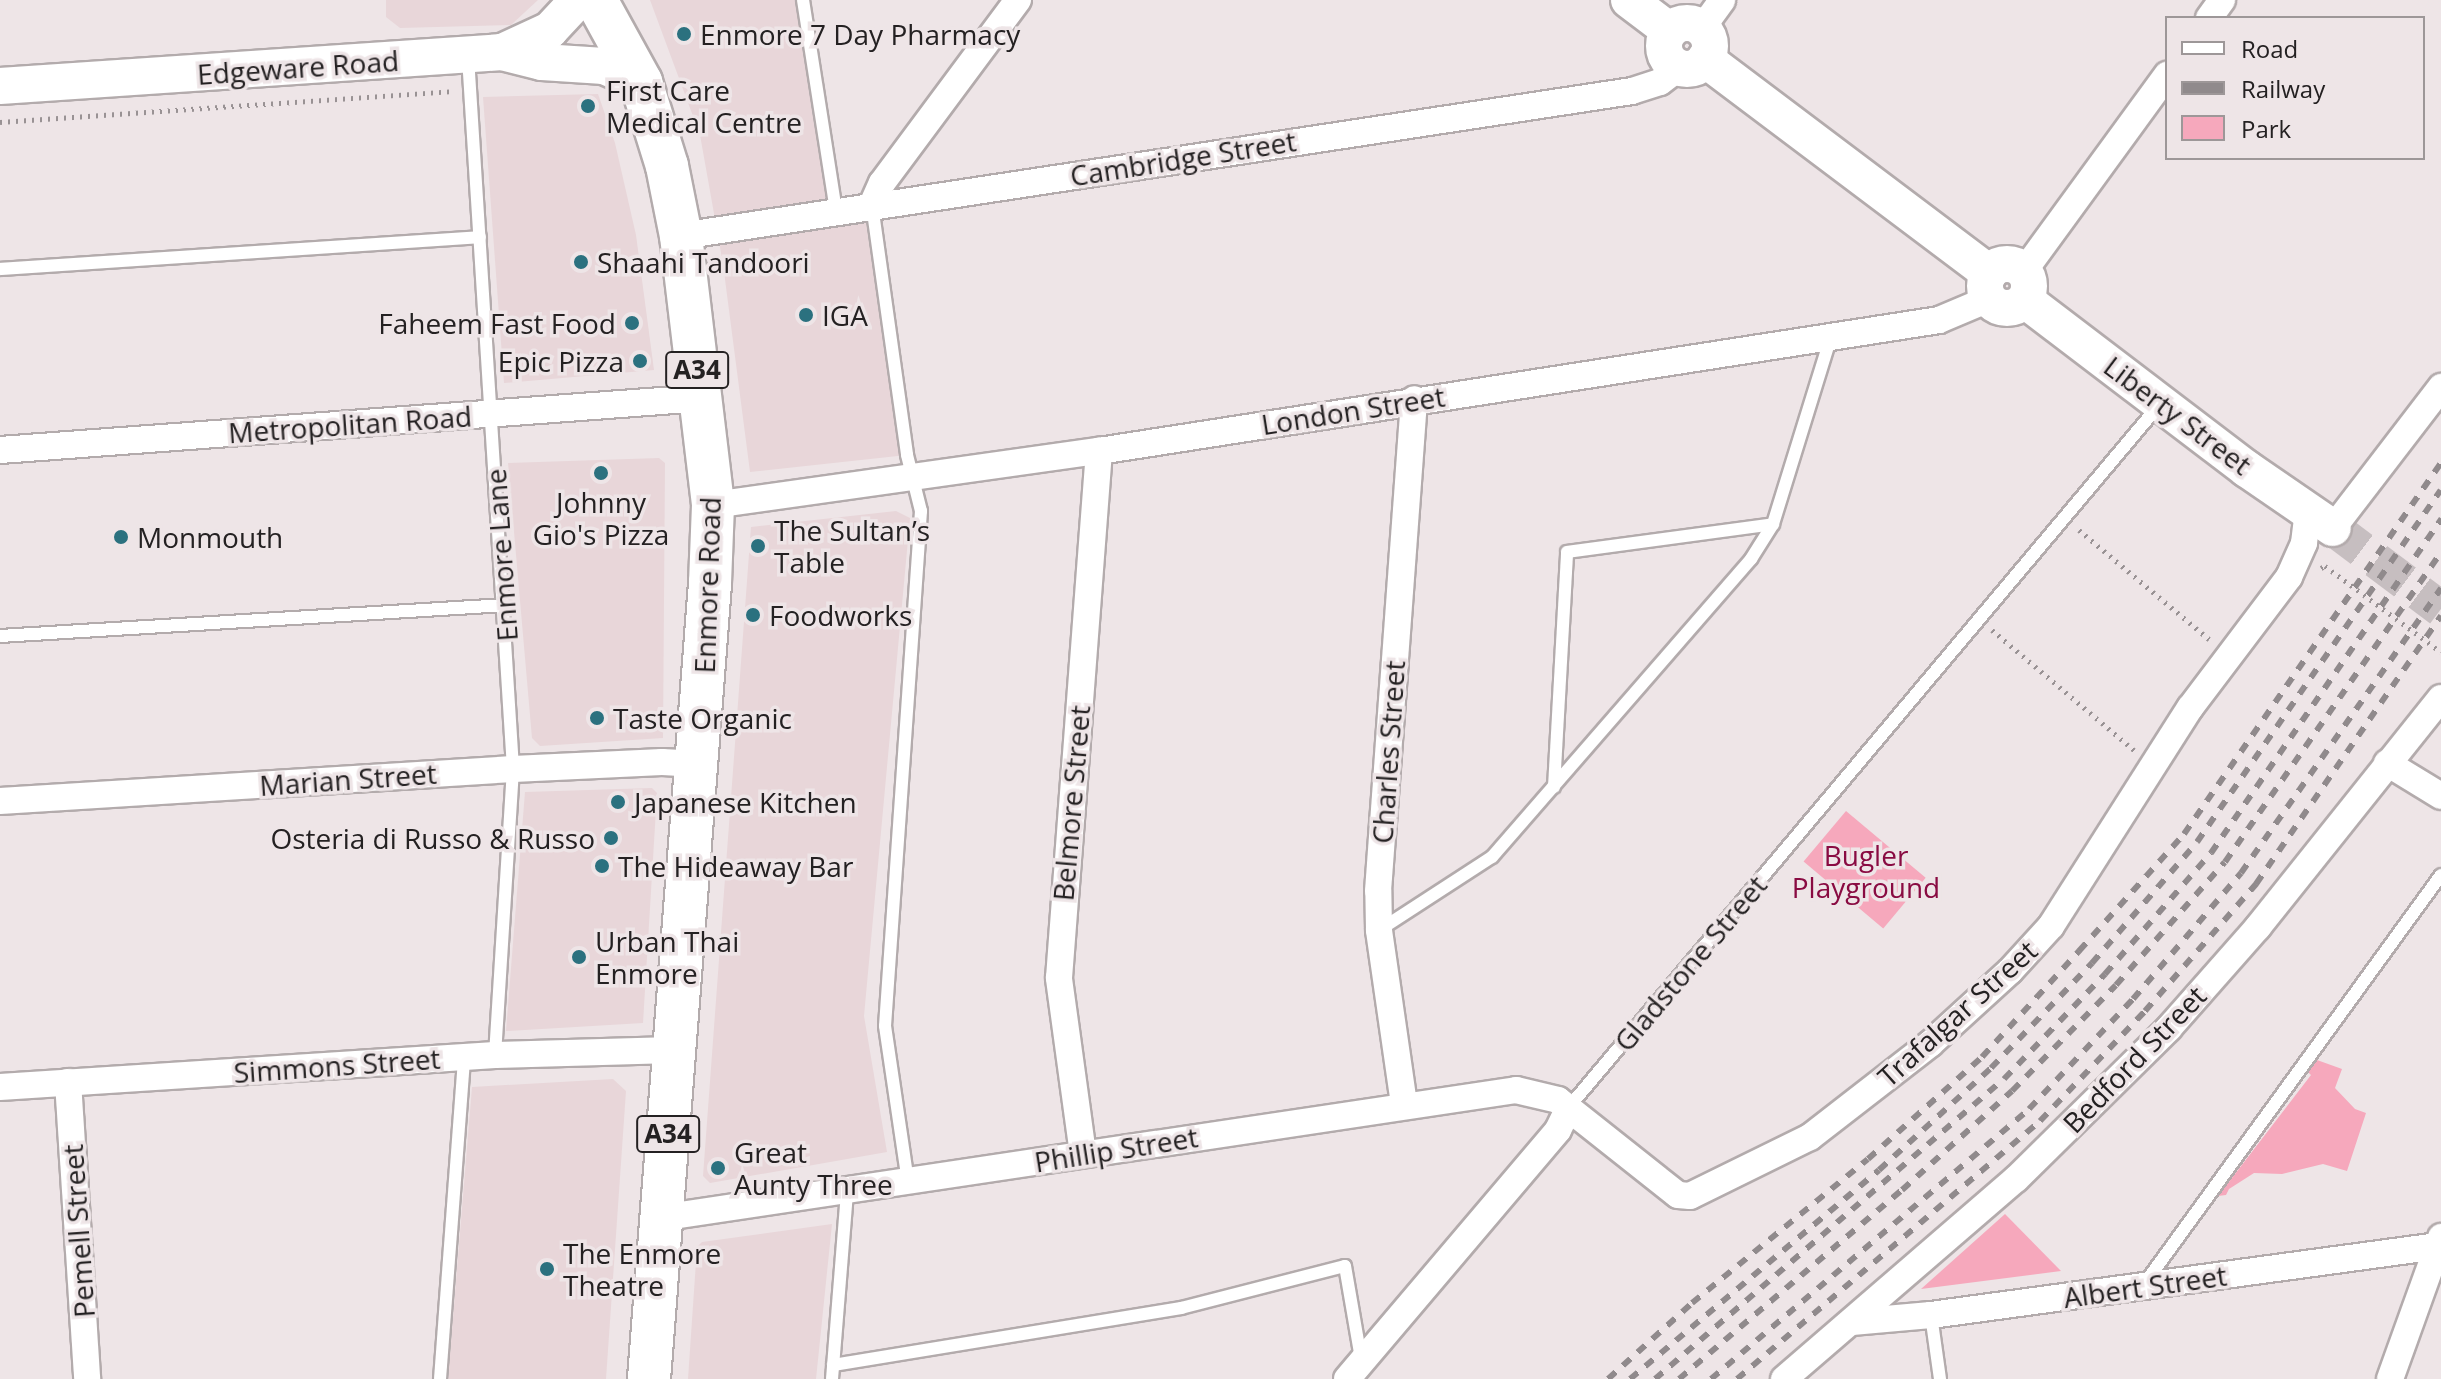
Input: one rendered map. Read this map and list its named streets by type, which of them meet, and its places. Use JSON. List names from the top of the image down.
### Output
{
  "streets": {
    "highway": ["A34", "Enmore Road"],
    "main road": ["Edgeware Road", "Liberty Street"],
    "street": [
      "Cambridge Street",
      "London Street",
      "Metropolitan Road",
      "Charles Street",
      "Marian Street",
      "Belmore Street",
      "Gladstone Street",
      "Trafalgar Street",
      "Bedford Street",
      "Simmons Street",
      "Phillip Street",
      "Pemell Street",
      "Albert Street"
    ],
    "lane": ["Enmore Lane"]
  },
  "crossings": [
    ["Edgeware Road", "Enmore Lane"],
    ["Cambridge Street", "Liberty Street"],
    ["Cambridge Street", "Enmore Road"],
    ["London Street", "Liberty Street"],
    ["London Street", "Enmore Road"],
    ["London Street", "Charles Street"],
    ["London Street", "Belmore Street"],
    ["Liberty Street", "Gladstone Street"],
    ["Liberty Street", "Trafalgar Street"],
    ["Metropolitan Road", "Enmore Lane"],
    ["Metropolitan Road", "Enmore Road"],
    ["Enmore Lane", "Marian Street"],
    ["Enmore Lane", "Simmons Street"],
    ["Enmore Road", "Marian Street"],
    ["Enmore Road", "Simmons Street"],
    ["Enmore Road", "Phillip Street"],
    ["Charles Street", "Phillip Street"],
    ["Belmore Street", "Phillip Street"],
    ["Gladstone Street", "Trafalgar Street"],
    ["Gladstone Street", "Phillip Street"],
    ["Trafalgar Street", "Phillip Street"],
    ["Bedford Street", "Albert Street"],
    ["Simmons Street", "Pemell Street"]
  ],
  "parks": ["Bugler Playground"],
  "places": [
    "Enmore 7 Day Pharmacy",
    "First Care Medical Centre",
    "Shaahi Tandoori",
    "IGA",
    "Faheem Fast Food",
    "Epic Pizza",
    "Johnny Gio's Pizza",
    "Monmouth",
    "The Sultan’s Table",
    "Foodworks",
    "Taste Organic",
    "Japanese Kitchen",
    "Osteria di Russo & Russo",
    "The Hideaway Bar",
    "Urban Thai Enmore",
    "Great Aunty Three",
    "The Enmore Theatre"
  ],
  "legend": ["Road", "Railway", "Park"]
}
